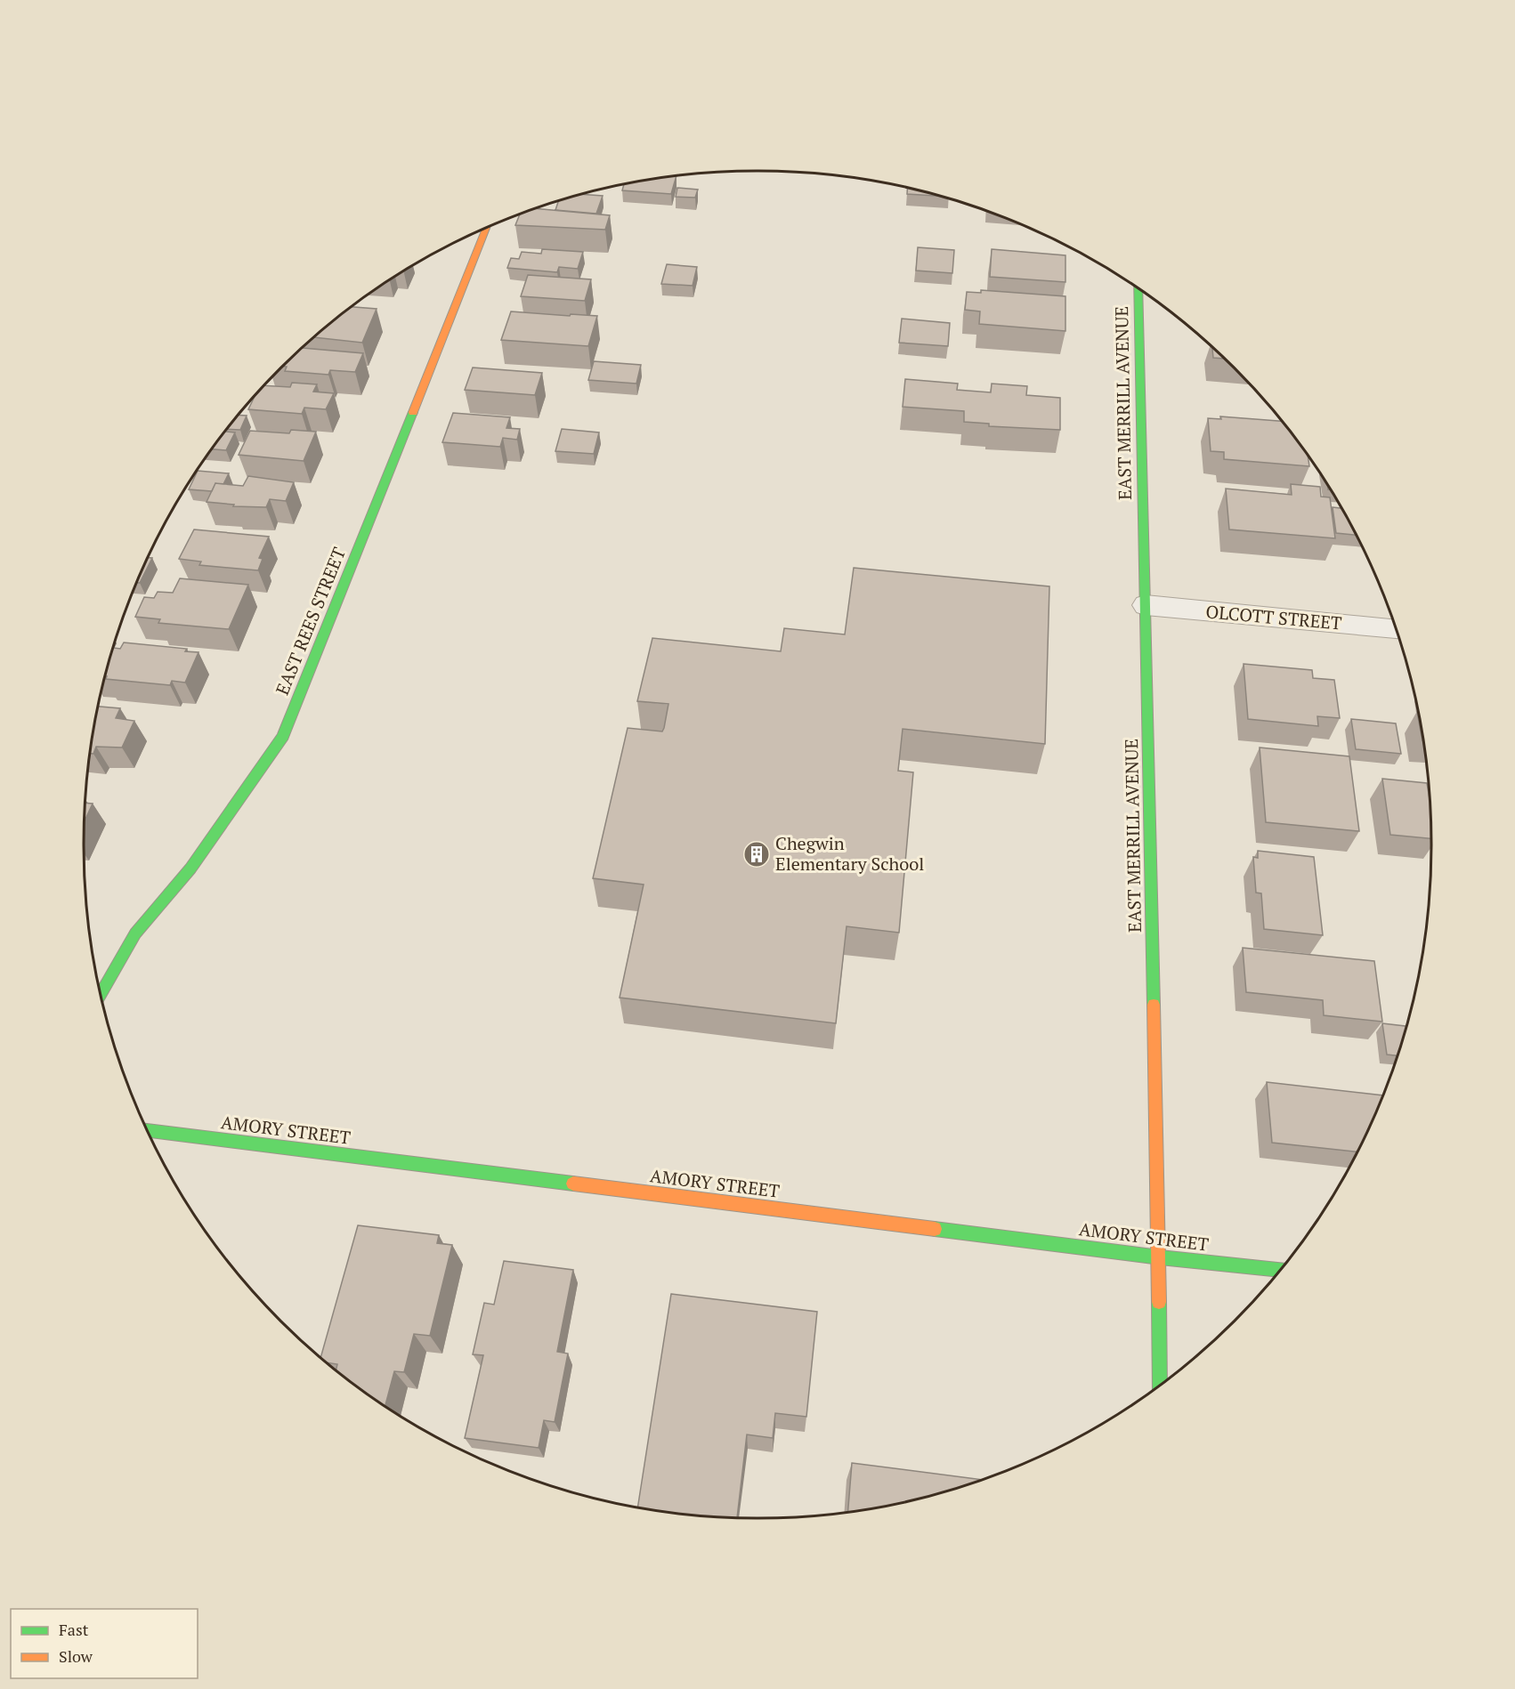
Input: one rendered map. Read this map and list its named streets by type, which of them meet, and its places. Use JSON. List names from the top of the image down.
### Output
{
  "streets": {
    "street": [
      "EAST MERRILL AVENUE",
      "OLCOTT STREET",
      "EAST REES STREET",
      "AMORY STREET"
    ]
  },
  "crossings": [
    ["EAST MERRILL AVENUE", "OLCOTT STREET"],
    ["EAST MERRILL AVENUE", "AMORY STREET"]
  ],
  "places": {
    "building": ["Chegwin Elementary School"]
  },
  "legend": ["Fast", "Slow"]
}
